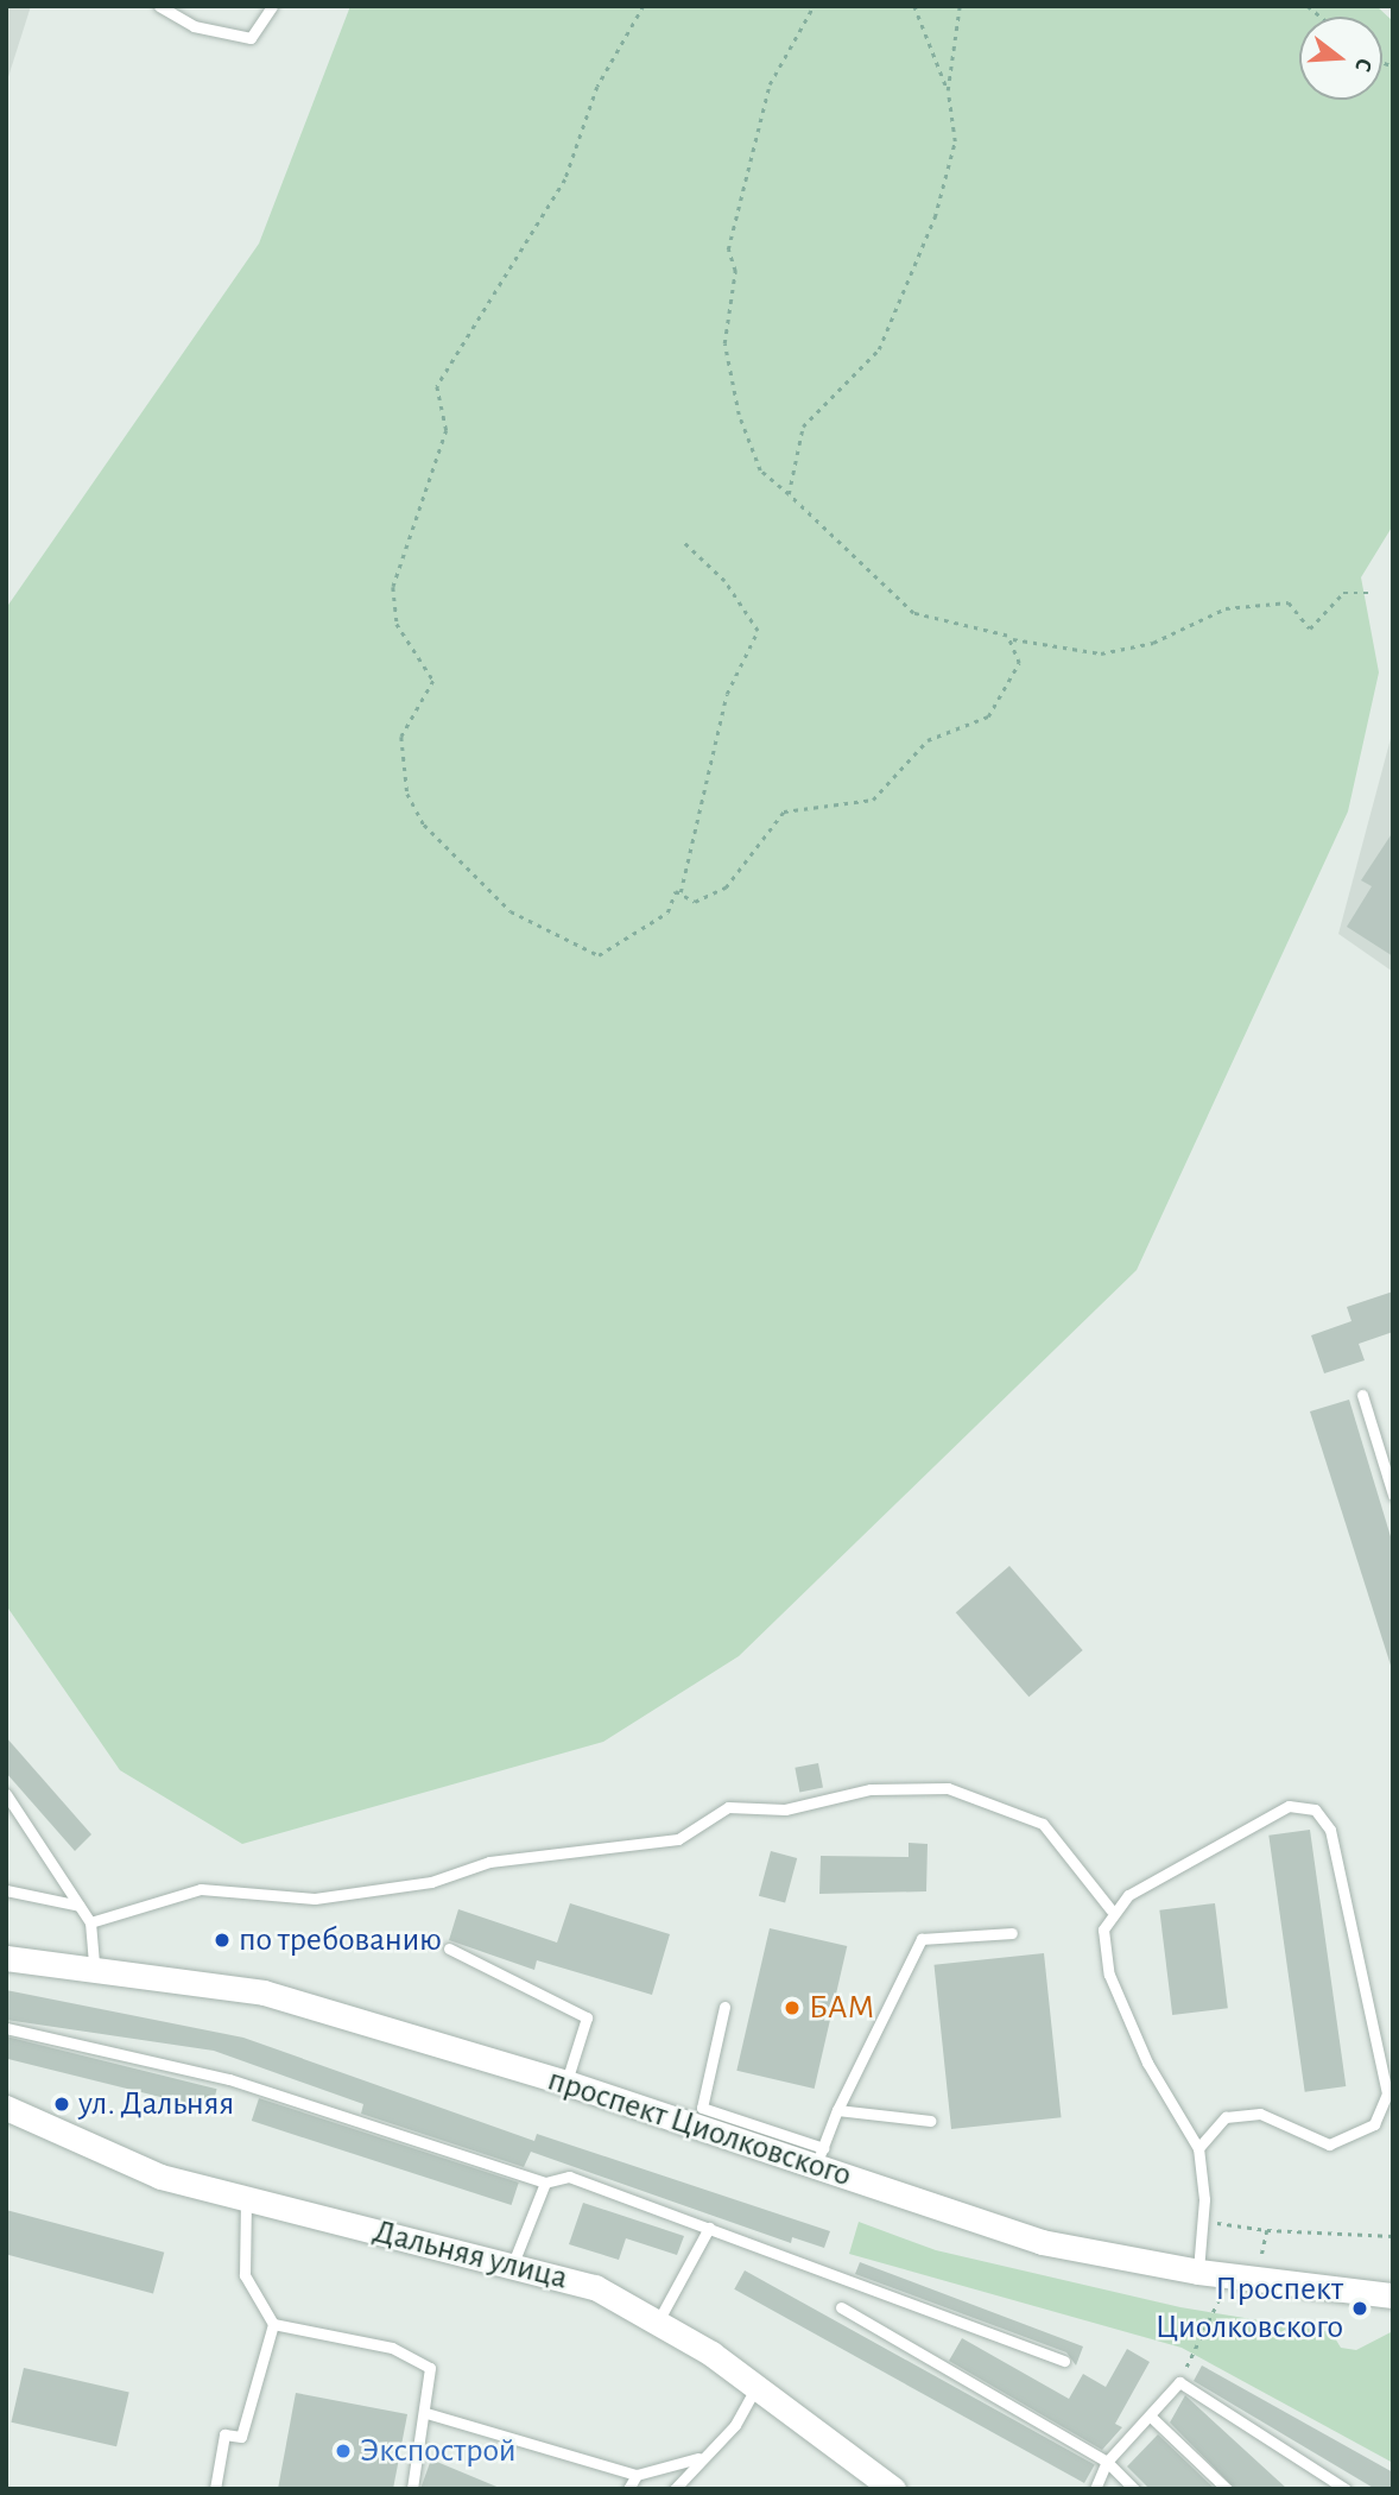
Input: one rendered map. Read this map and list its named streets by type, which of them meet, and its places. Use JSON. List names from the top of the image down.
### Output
{
  "streets": {
    "main road": ["проспект Циолковского", "Дальняя улица"]
  },
  "places": [
    "по требованию",
    "БАМ",
    "ул. Дальняя",
    "Проспект Циолковского",
    "Экспострой"
  ],
  "north": "right"
}
